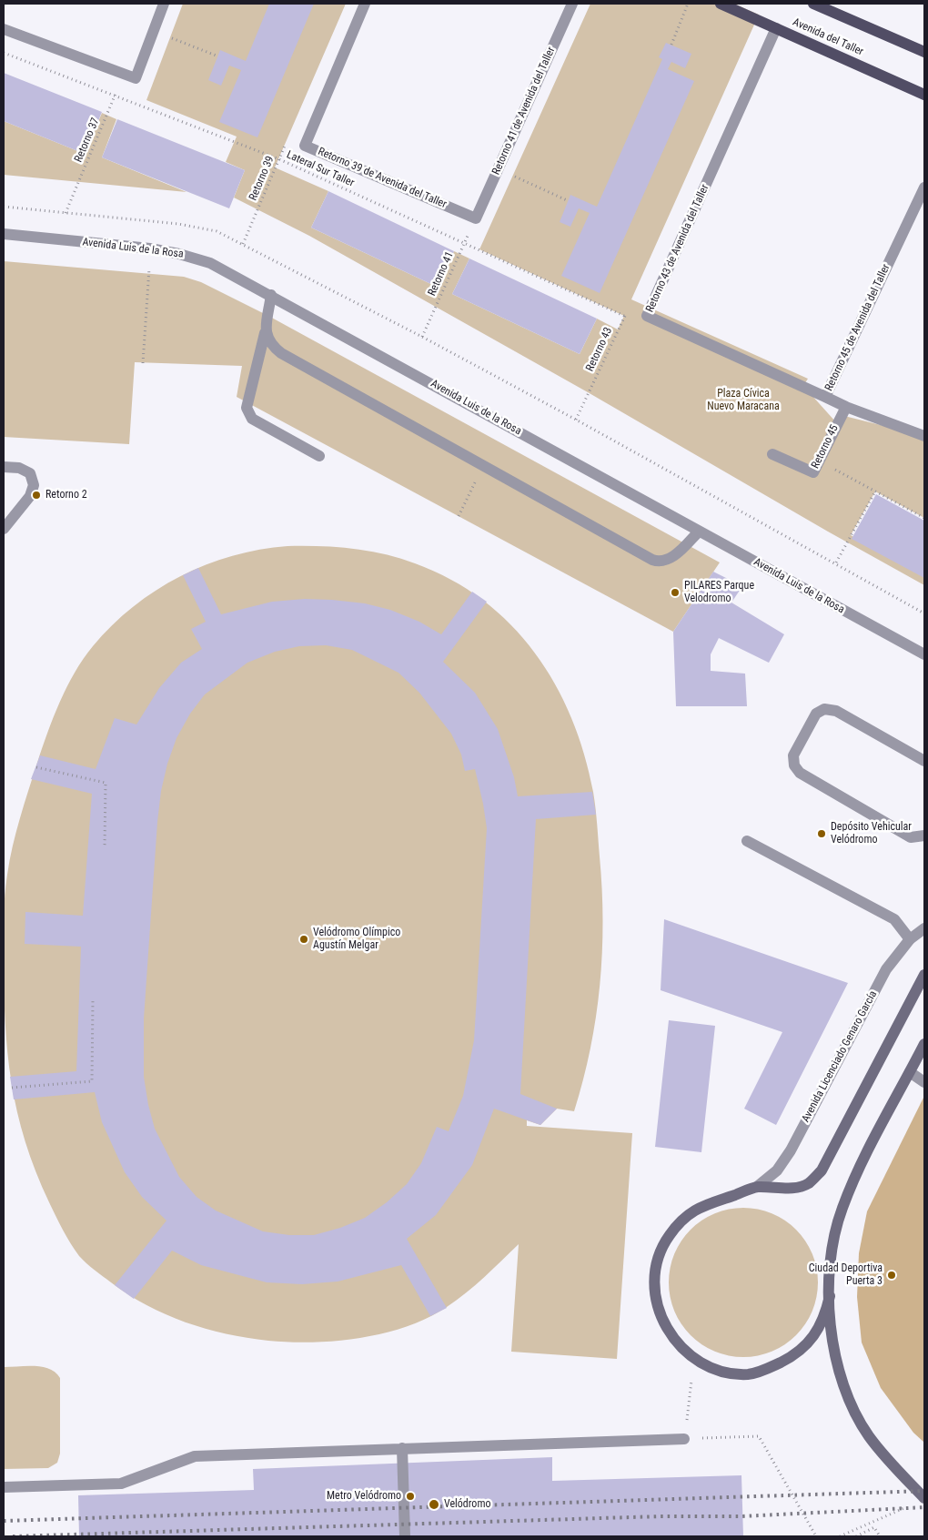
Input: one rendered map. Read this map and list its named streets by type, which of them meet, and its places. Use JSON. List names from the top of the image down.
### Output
{
  "streets": {
    "main road": ["Avenida del Taller"],
    "street": [
      "Retorno 41 de Avenida del Taller",
      "Retorno 39 de Avenida del Taller",
      "Avenida Luis de la Rosa",
      "Retorno 43 de Avenida del Taller",
      "Retorno 45 de Avenida del Taller",
      "Retorno 45",
      "Avenida Licenciado Genaro García"
    ],
    "path": [
      "Retorno 37",
      "Lateral Sur Taller",
      "Retorno 39",
      "Retorno 41",
      "Retorno 43"
    ]
  },
  "crossings": [
    ["Avenida del Taller", "Retorno 43 de Avenida del Taller"],
    ["Retorno 41 de Avenida del Taller", "Retorno 39 de Avenida del Taller"],
    ["Retorno 41 de Avenida del Taller", "Retorno 41"],
    ["Retorno 37", "Lateral Sur Taller"],
    ["Lateral Sur Taller", "Retorno 39"],
    ["Lateral Sur Taller", "Retorno 41"],
    ["Lateral Sur Taller", "Retorno 43"],
    ["Retorno 39", "Retorno 39 de Avenida del Taller"],
    ["Retorno 39 de Avenida del Taller", "Retorno 41"],
    ["Retorno 43 de Avenida del Taller", "Retorno 45 de Avenida del Taller"],
    ["Retorno 45 de Avenida del Taller", "Retorno 45"]
  ],
  "parks": ["Plaza Cívica Nuevo Maracana"],
  "places": [
    "Retorno 2",
    "PILARES Parque Velodromo",
    "Depósito Vehicular Velódromo",
    "Velódromo Olímpico Agustín Melgar",
    "Ciudad Deportiva Puerta 3",
    "Metro Velódromo",
    "Velódromo"
  ]
}
